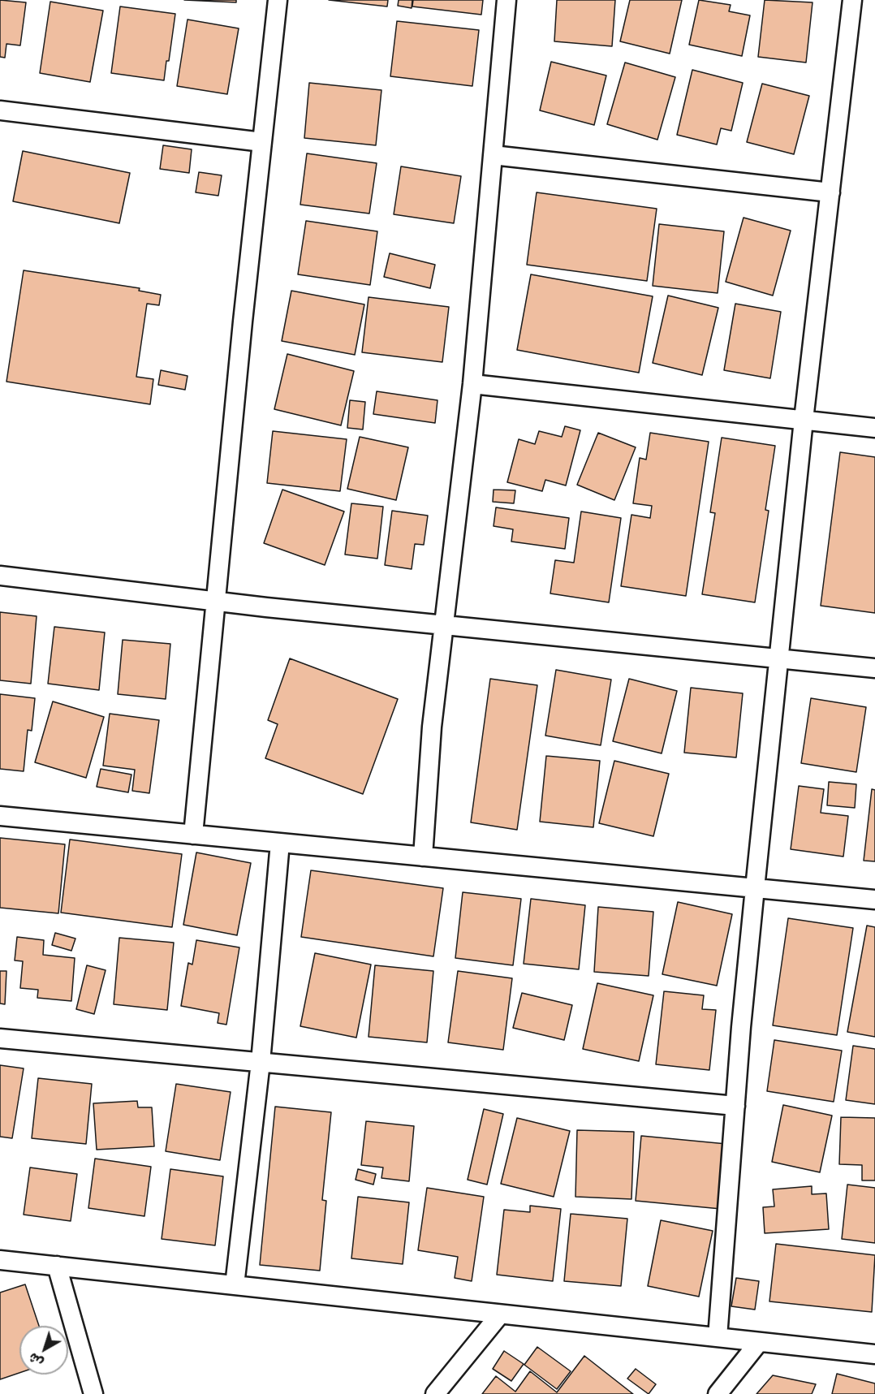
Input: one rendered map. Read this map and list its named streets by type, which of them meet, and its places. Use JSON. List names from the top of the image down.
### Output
{
  "north": "bottom left"
}
